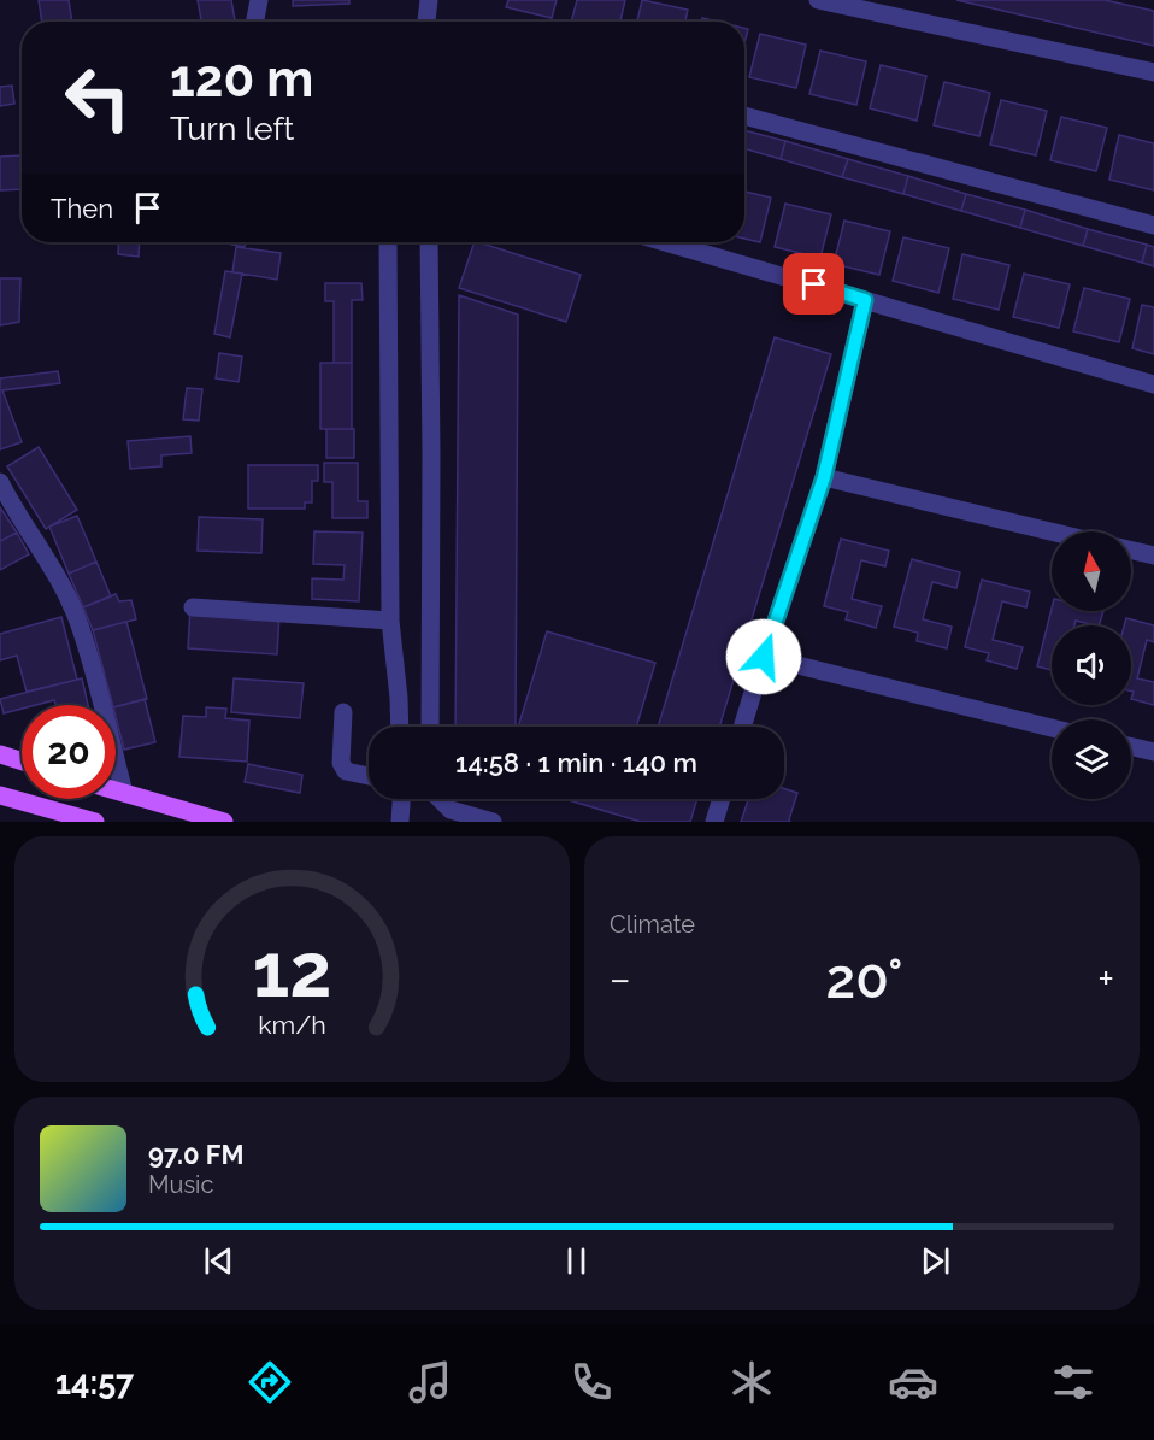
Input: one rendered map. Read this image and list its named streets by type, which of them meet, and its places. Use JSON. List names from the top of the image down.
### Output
{
  "north": "top",
  "page": {
    "turn": ["120 m", "Turn left"],
    "then": "Then",
    "limit": "20",
    "trip": "14:58 · 1 min · 140 m",
    "tile": "Climate",
    "heat": ["−", "20°", "+"],
    "song": ["97.0 FM", "Music"],
    "tabs": "14:57",
    "gauge": ["12", "km/h"]
  }
}
